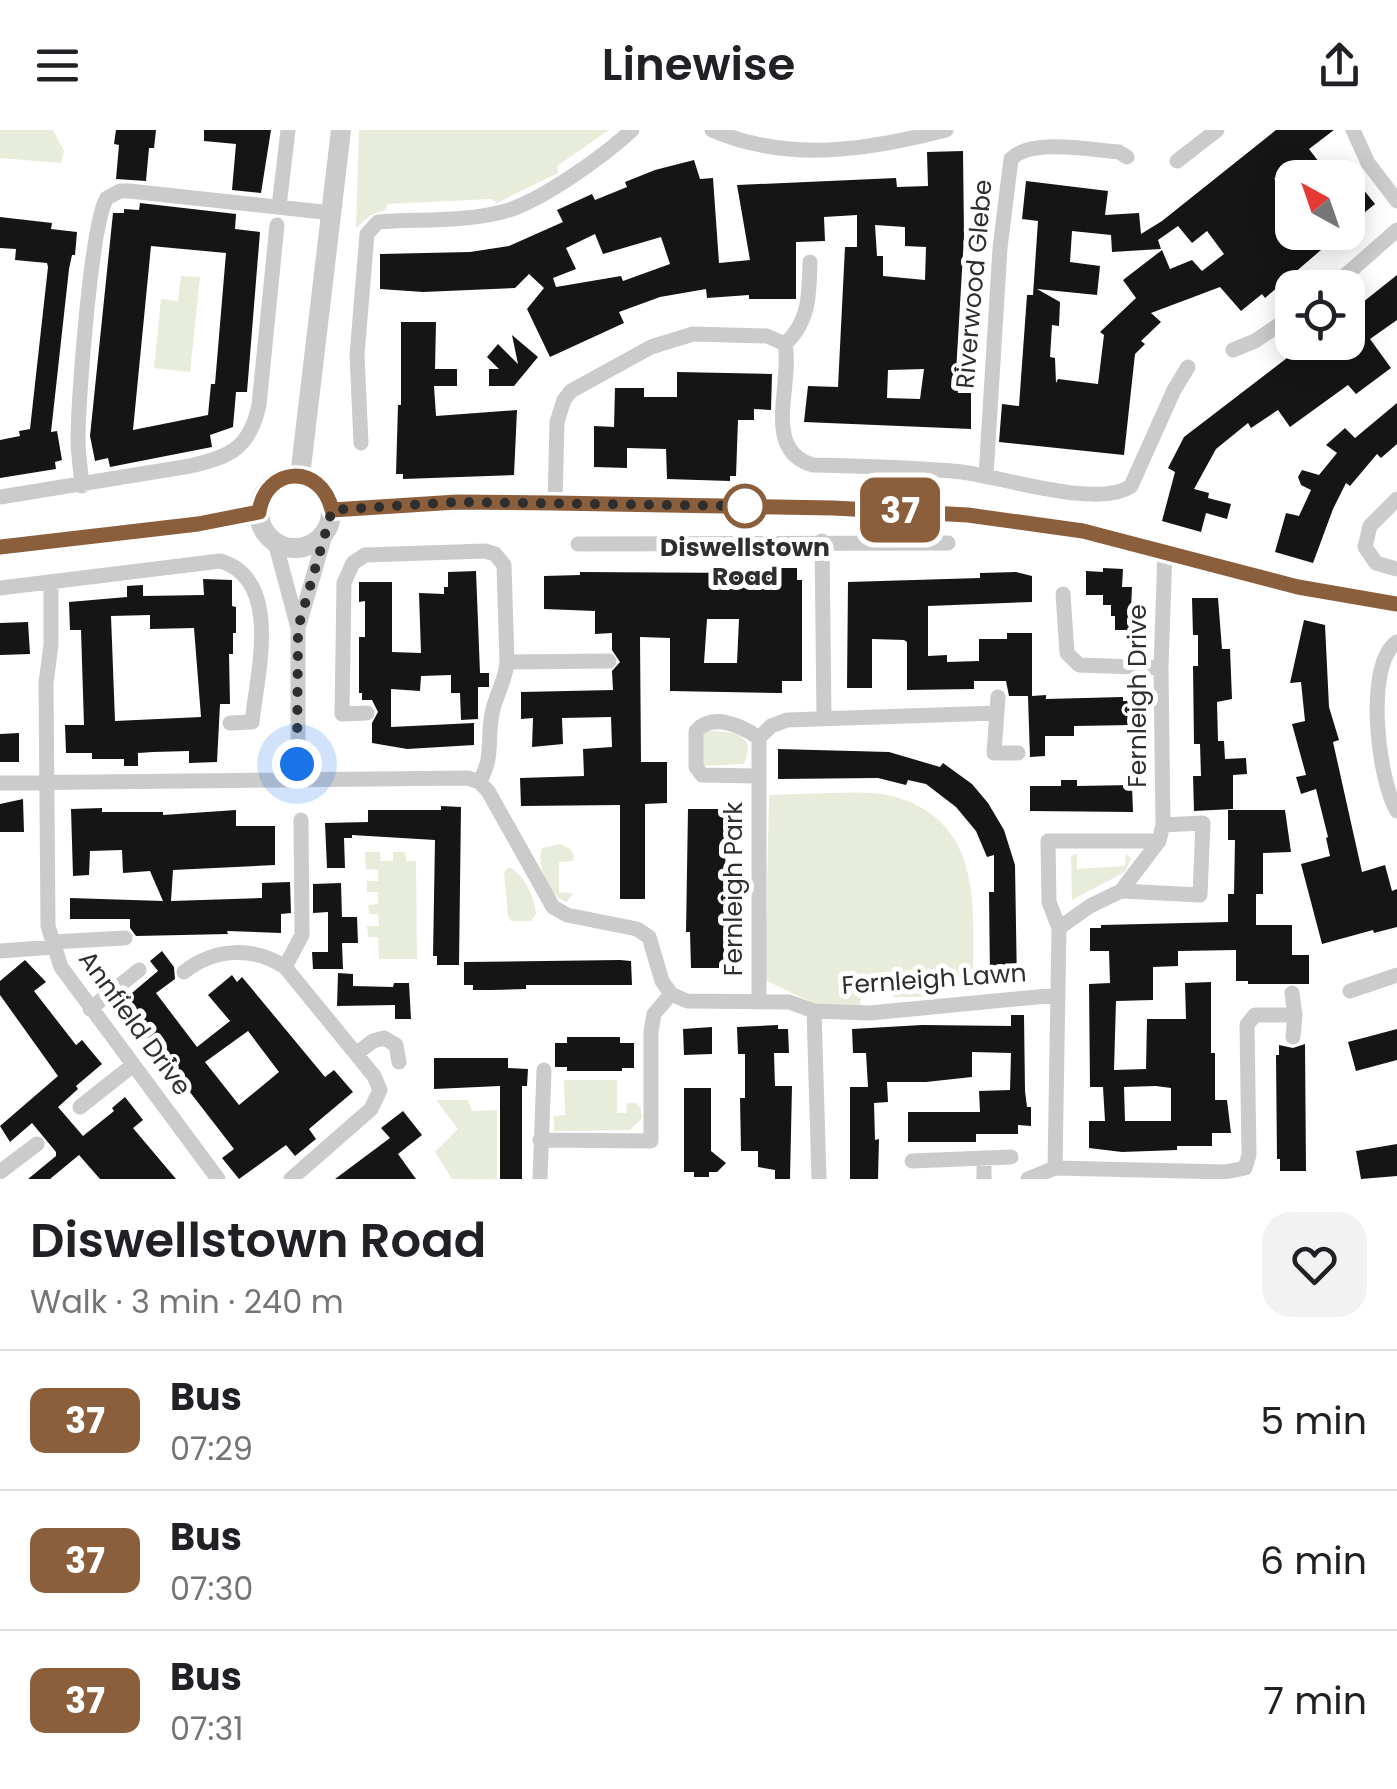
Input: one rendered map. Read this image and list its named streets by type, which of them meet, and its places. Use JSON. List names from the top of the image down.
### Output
{
  "streets": {
    "street": [
      "Riverwood Glebe",
      "Fernleigh Drive",
      "Fernleigh Park",
      "Fernleigh Lawn",
      "Annfield Drive"
    ]
  },
  "places": ["Diswellstown Road"],
  "lines": ["bus line 37"],
  "north": "top left",
  "page": {
    "header": "Linewise",
    "on_map": "37",
    "heading": ["Diswellstown Road", "Walk · 3 min · 240 m"],
    "list": [
      {
        "mark": "37",
        "name": "Bus",
        "note": "07:29",
        "value": "5 min"
      },
      {
        "mark": "37",
        "name": "Bus",
        "note": "07:30",
        "value": "6 min"
      },
      {
        "mark": "37",
        "name": "Bus",
        "note": "07:31",
        "value": "7 min"
      }
    ]
  }
}
